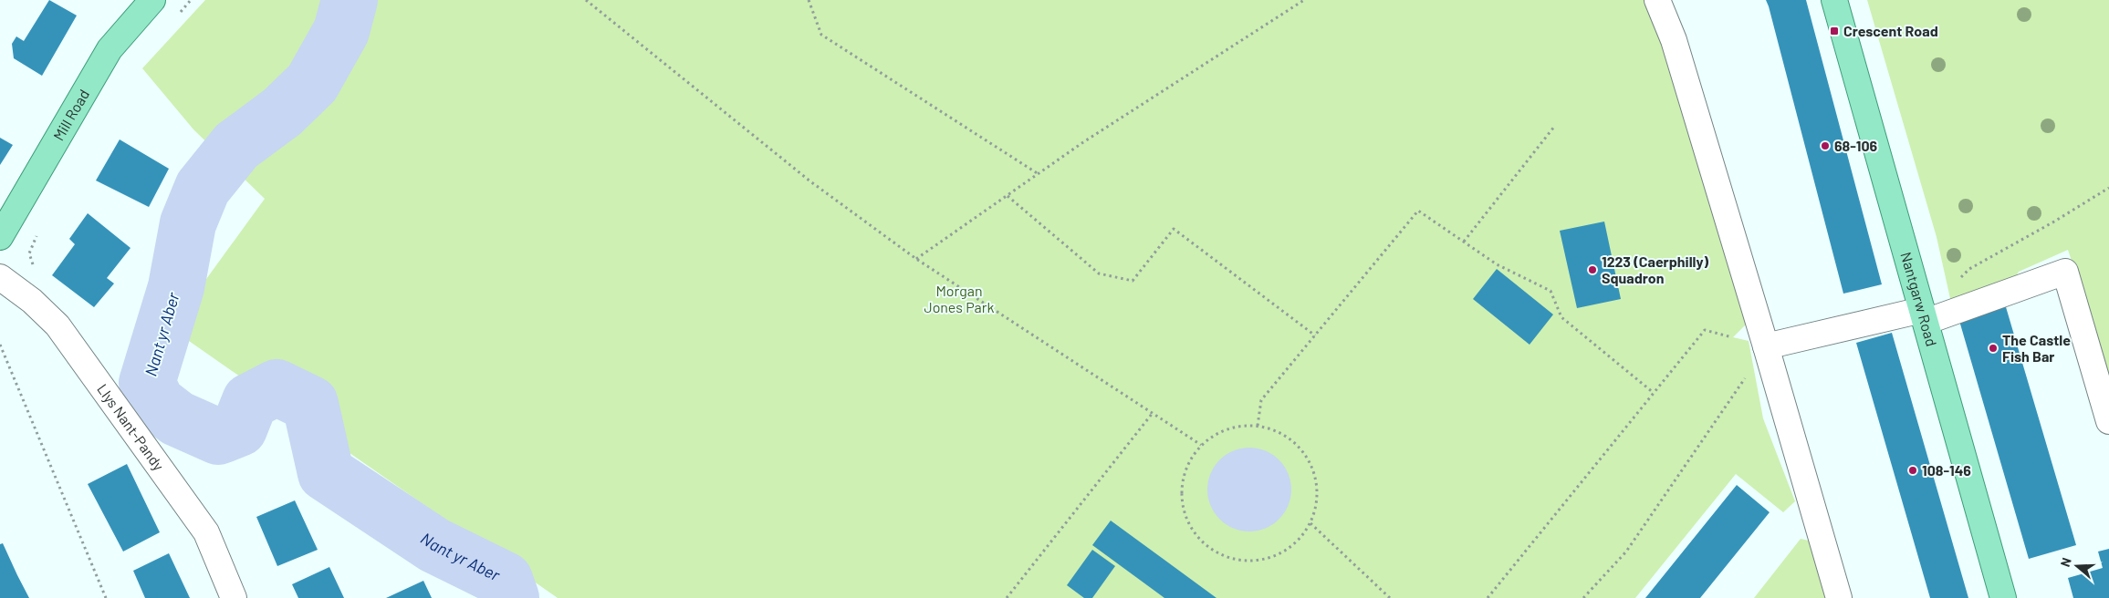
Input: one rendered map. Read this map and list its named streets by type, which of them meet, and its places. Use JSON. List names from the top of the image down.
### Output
{
  "streets": {
    "main road": ["Mill Road", "Nantgarw Road"],
    "street": ["Llys Nant-Pandy"]
  },
  "water": ["Nant yr Aber"],
  "parks": ["Morgan Jones Park"],
  "places": {
    "transit": ["Crescent Road"],
    "other": [
      "68-106",
      "1223 (Caerphilly) Squadron",
      "The Castle Fish Bar",
      "108-146"
    ]
  },
  "north": "left"
}
